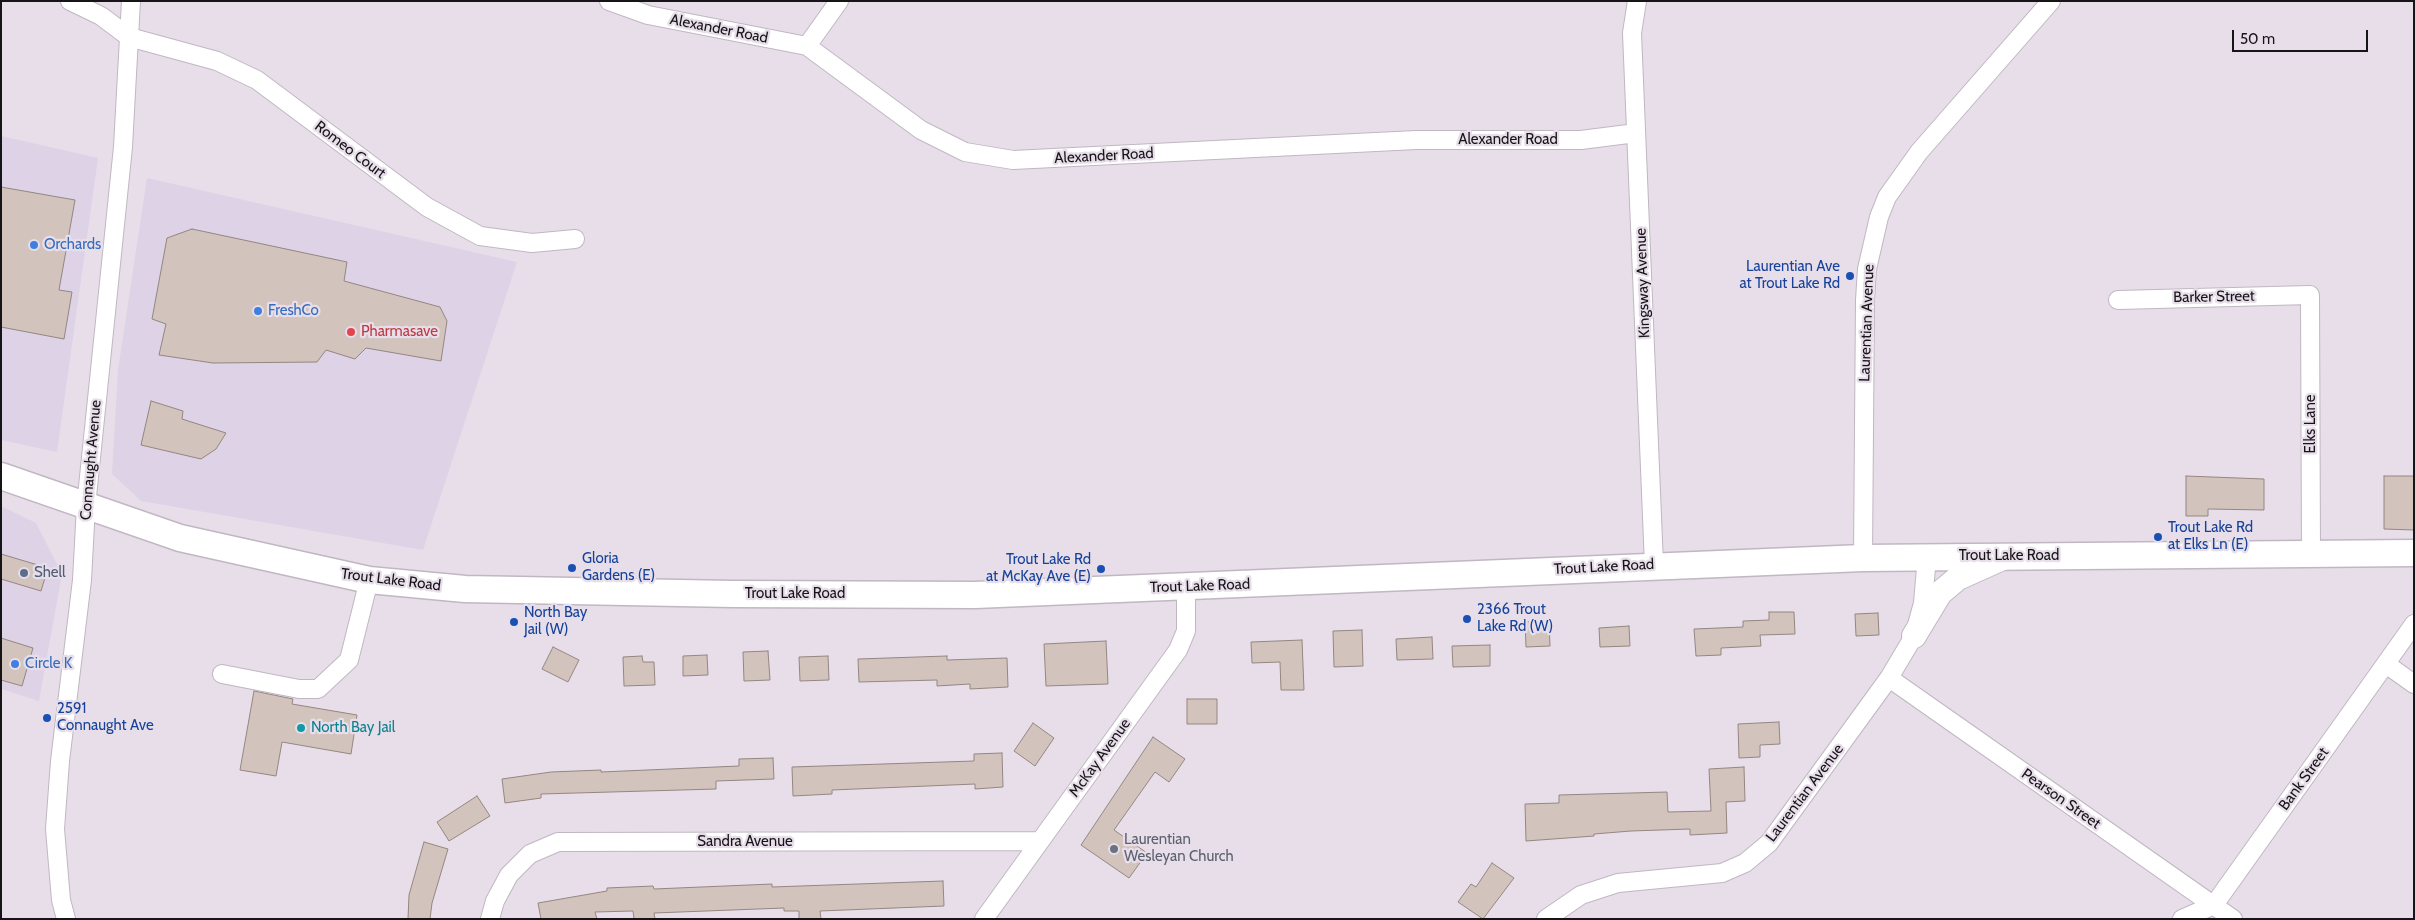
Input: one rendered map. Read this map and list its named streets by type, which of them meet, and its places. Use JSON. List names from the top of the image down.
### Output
{
  "streets": {
    "main road": ["Trout Lake Road"],
    "street": [
      "Alexander Road",
      "Romeo Court",
      "Kingsway Avenue",
      "Barker Street",
      "Laurentian Avenue",
      "Elks Lane",
      "Connaught Avenue",
      "McKay Avenue",
      "Bank Street",
      "Pearson Street",
      "Sandra Avenue"
    ]
  },
  "crossings": [
    ["Alexander Road", "Kingsway Avenue"],
    ["Romeo Court", "Connaught Avenue"],
    ["Kingsway Avenue", "Trout Lake Road"],
    ["Barker Street", "Elks Lane"],
    ["Laurentian Avenue", "Trout Lake Road"],
    ["Laurentian Avenue", "Pearson Street"],
    ["Elks Lane", "Trout Lake Road"],
    ["Connaught Avenue", "Trout Lake Road"],
    ["Trout Lake Road", "McKay Avenue"],
    ["McKay Avenue", "Sandra Avenue"],
    ["Bank Street", "Pearson Street"]
  ],
  "places": [
    "Orchards",
    "Laurentian Ave at Trout Lake Rd",
    "FreshCo",
    "Pharmasave",
    "Trout Lake Rd at Elks Ln (E)",
    "Gloria Gardens (E)",
    "Trout Lake Rd at McKay Ave (E)",
    "Shell",
    "2366 Trout Lake Rd (W)",
    "North Bay Jail (W)",
    "Circle K",
    "2591 Connaught Ave",
    "North Bay Jail",
    "Laurentian Wesleyan Church"
  ],
  "scale_bar": "50 m"
}
